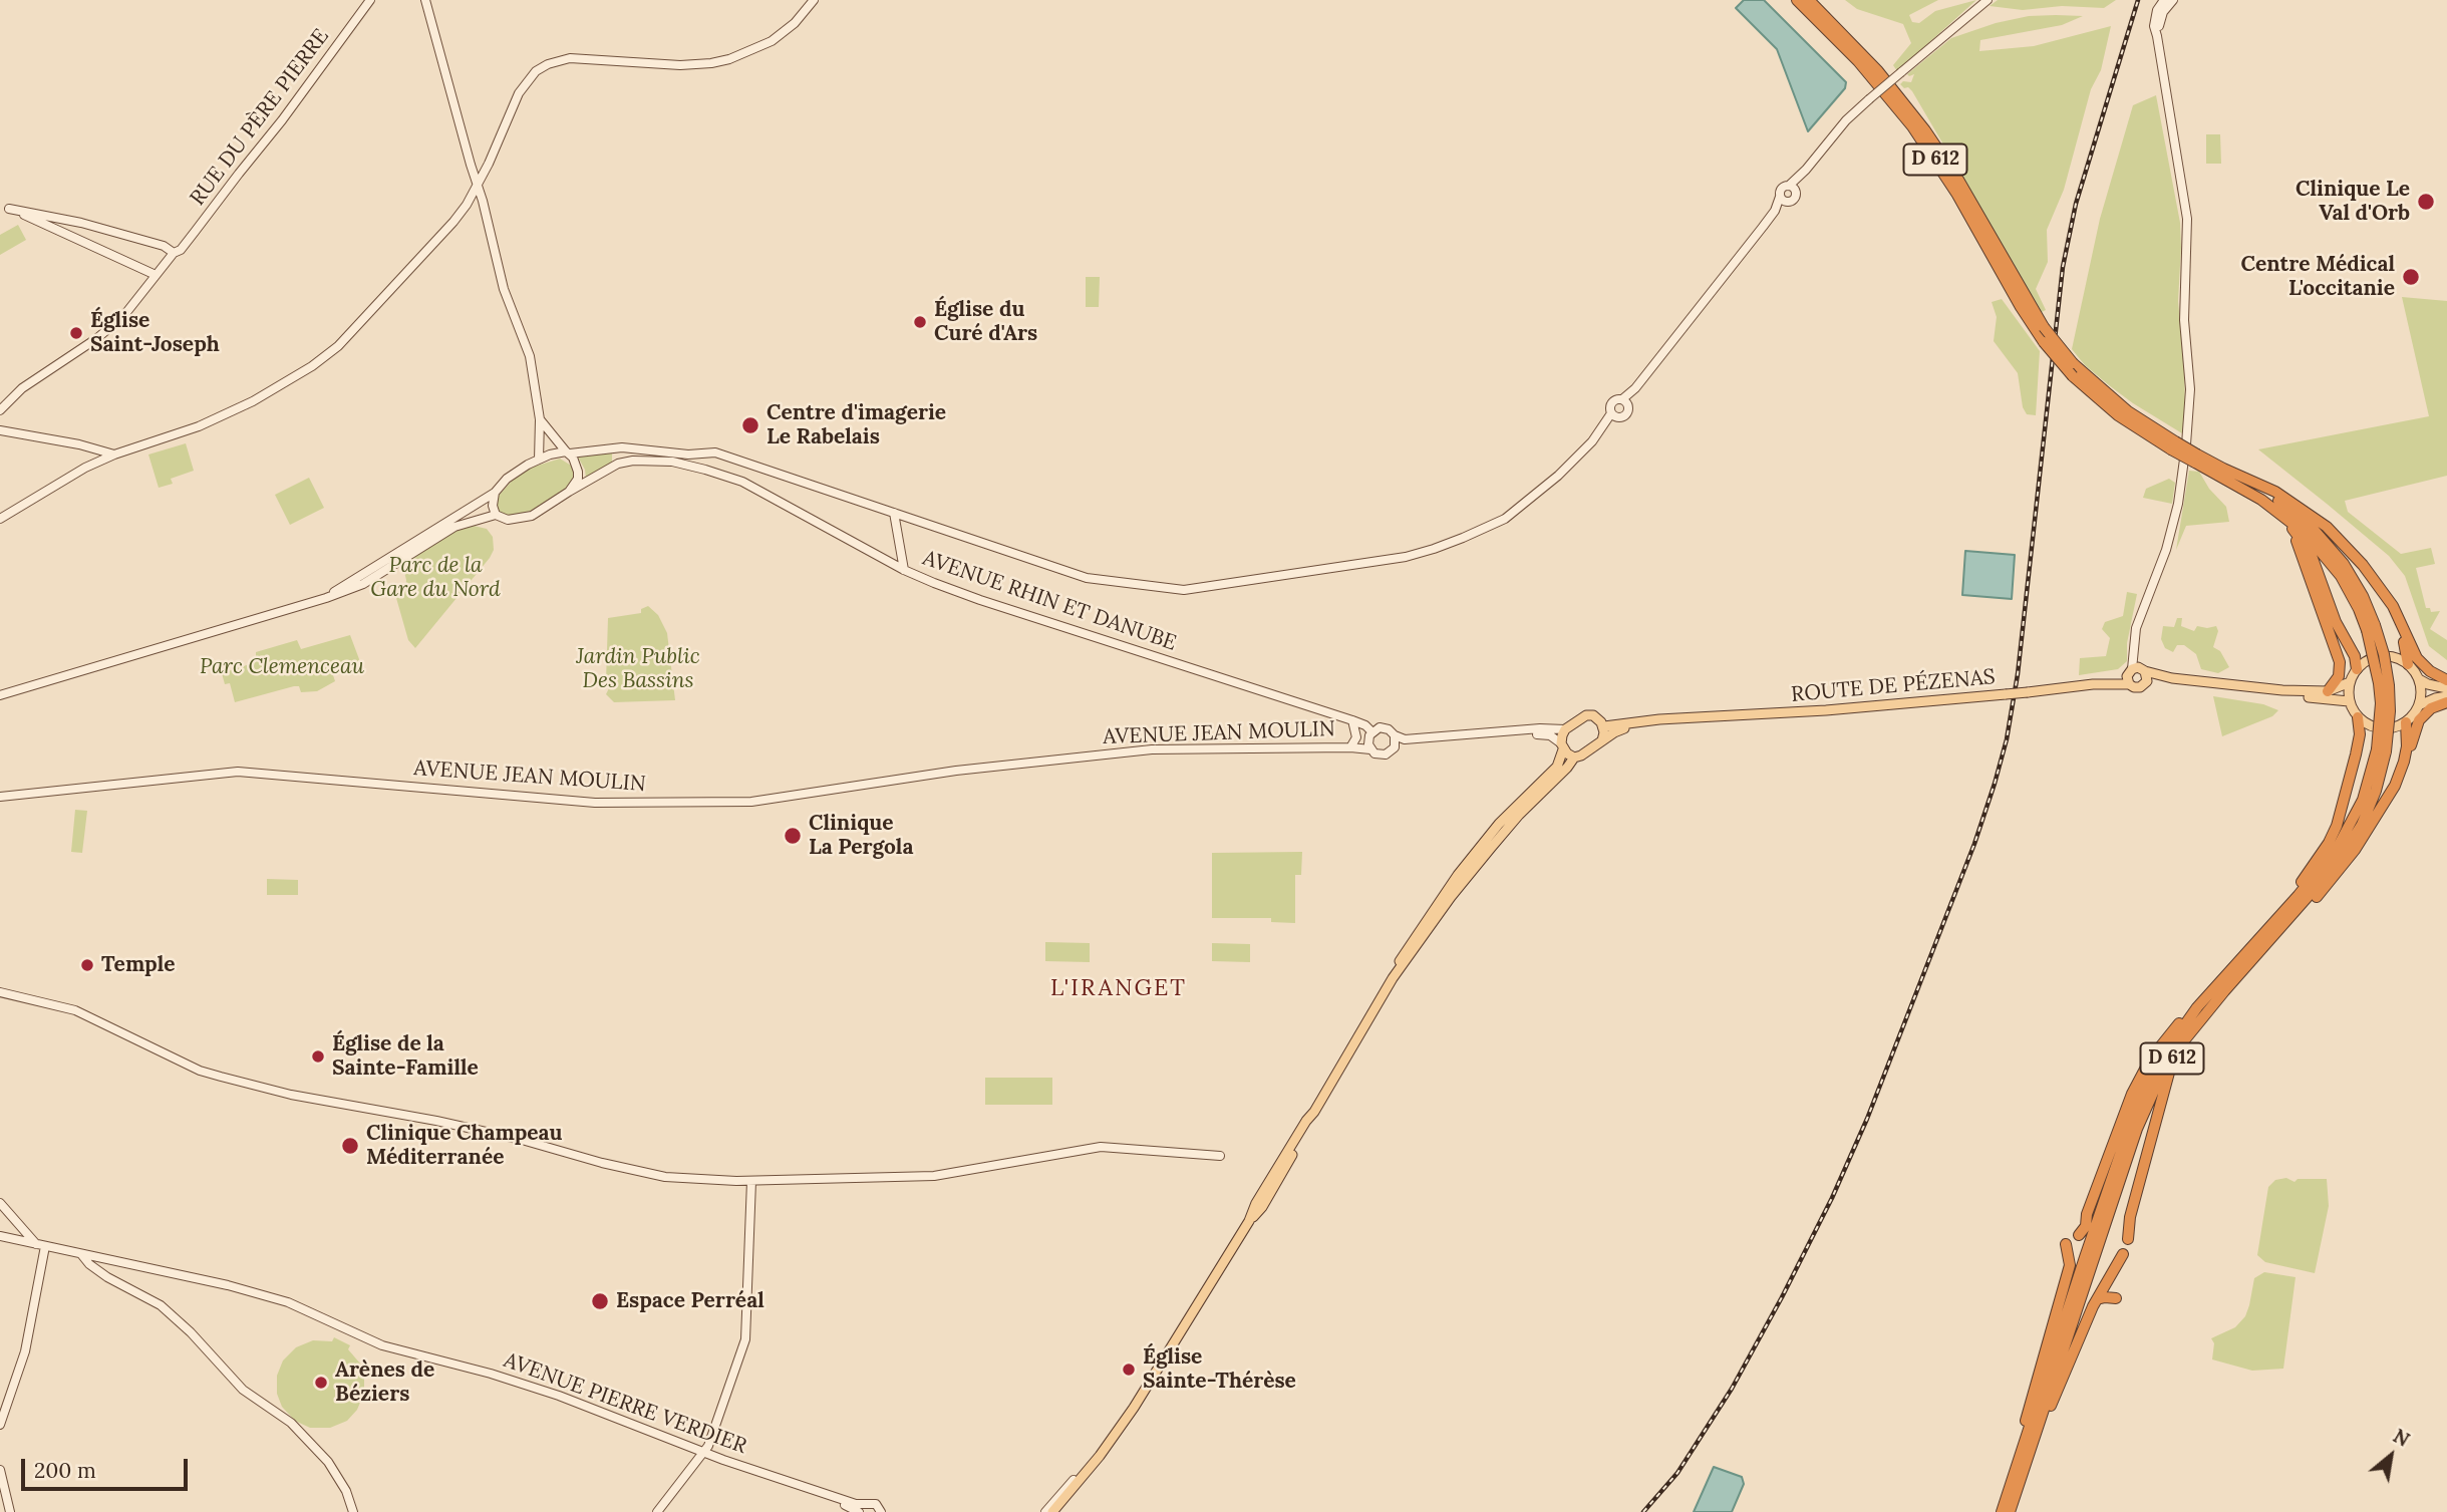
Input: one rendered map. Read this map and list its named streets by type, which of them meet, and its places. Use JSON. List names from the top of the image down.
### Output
{
  "streets": {
    "highway": ["D 612"],
    "main road": ["ROUTE DE PÉZENAS"],
    "street": [
      "RUE DU PÈRE PIERRE",
      "AVENUE RHIN ET DANUBE",
      "AVENUE JEAN MOULIN",
      "AVENUE PIERRE VERDIER"
    ]
  },
  "crossings": [
    ["AVENUE RHIN ET DANUBE", "AVENUE JEAN MOULIN"]
  ],
  "districts": ["L'IRANGET"],
  "parks": ["Parc de la Gare du Nord", "Jardin Public Des Bassins", "Parc Clemenceau"],
  "places": [
    "Clinique Le Val d'Orb",
    "Centre Médical L'occitanie",
    "Église du Curé d'Ars",
    "Église Saint-Joseph",
    "Centre d'imagerie Le Rabelais",
    "Clinique La Pergola",
    "Temple",
    "Église de la Sainte-Famille",
    "Clinique Champeau Méditerranée",
    "Espace Perréal",
    "Église Sainte-Thérèse",
    "Arènes de Béziers"
  ],
  "scale_bar": "200 m",
  "north": "top right"
}
